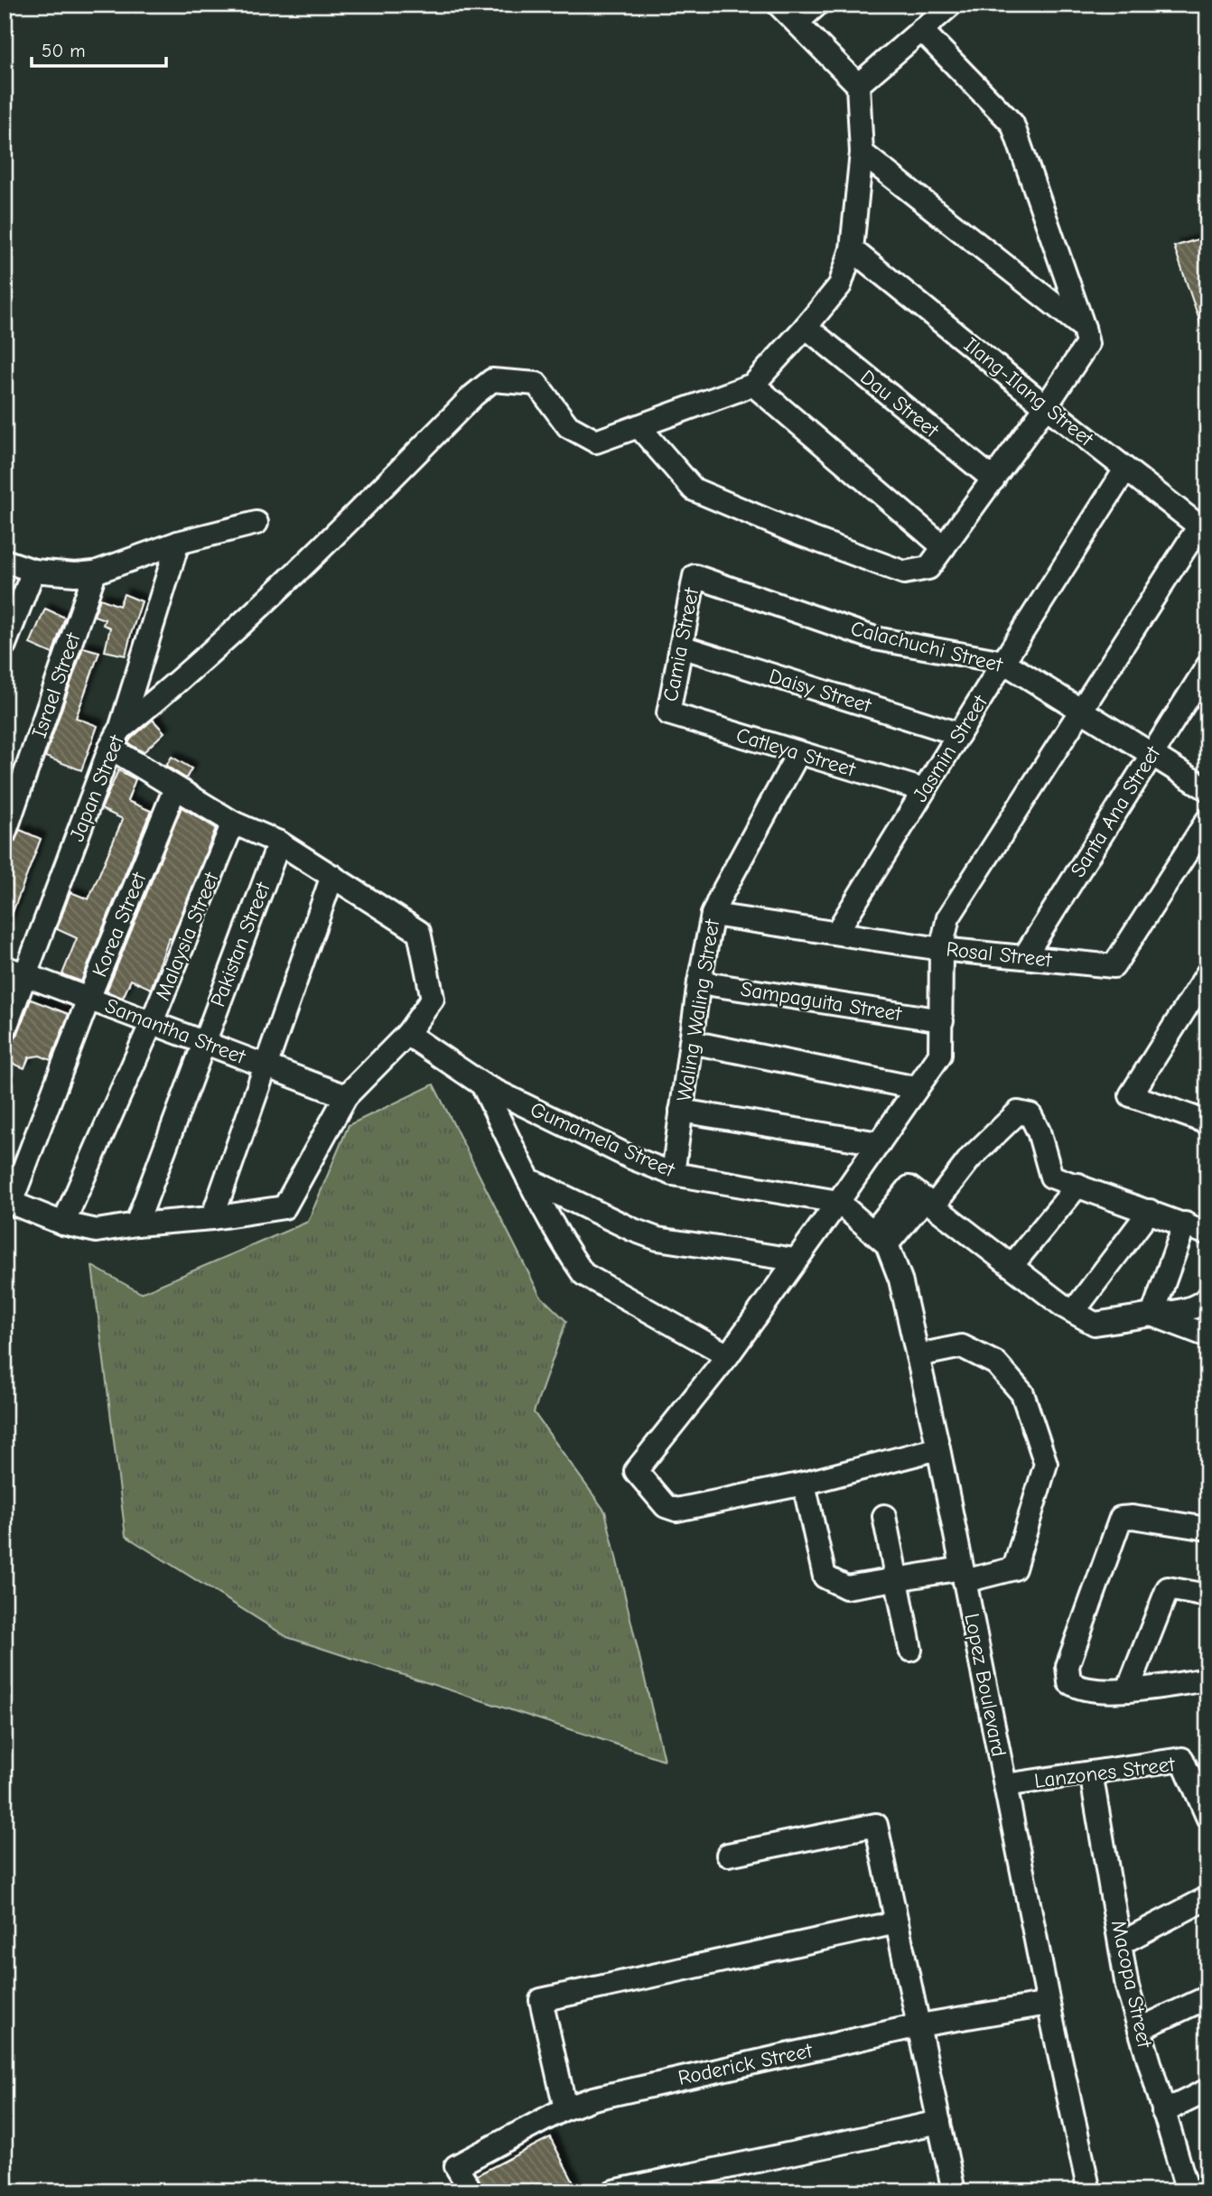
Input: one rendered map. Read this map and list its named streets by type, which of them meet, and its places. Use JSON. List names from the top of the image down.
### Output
{
  "streets": {
    "street": [
      "Ilang-Ilang Street",
      "Dau Street",
      "Camia Street",
      "Calachuchi Street",
      "Israel Street",
      "Daisy Street",
      "Jasmin Street",
      "Catleya Street",
      "Japan Street",
      "Santa Ana Street",
      "Korea Street",
      "Malaysia Street",
      "Pakistan Street",
      "Rosal Street",
      "Sampaguita Street",
      "Waling Waling Street",
      "Samantha Street",
      "Gumamela Street",
      "Lopez Boulevard",
      "Lanzones Street",
      "Macopa Street",
      "Roderick Street"
    ]
  },
  "crossings": [
    ["Ilang-Ilang Street", "Jasmin Street"],
    ["Camia Street", "Calachuchi Street"],
    ["Camia Street", "Daisy Street"],
    ["Camia Street", "Catleya Street"],
    ["Calachuchi Street", "Jasmin Street"],
    ["Calachuchi Street", "Santa Ana Street"],
    ["Daisy Street", "Jasmin Street"],
    ["Jasmin Street", "Catleya Street"],
    ["Jasmin Street", "Rosal Street"],
    ["Catleya Street", "Waling Waling Street"],
    ["Japan Street", "Samantha Street"],
    ["Santa Ana Street", "Rosal Street"],
    ["Korea Street", "Samantha Street"],
    ["Malaysia Street", "Samantha Street"],
    ["Pakistan Street", "Samantha Street"],
    ["Rosal Street", "Waling Waling Street"],
    ["Sampaguita Street", "Waling Waling Street"],
    ["Waling Waling Street", "Gumamela Street"],
    ["Lopez Boulevard", "Lanzones Street"],
    ["Lopez Boulevard", "Roderick Street"],
    ["Lanzones Street", "Macopa Street"]
  ],
  "scale_bar": "50 m"
}
